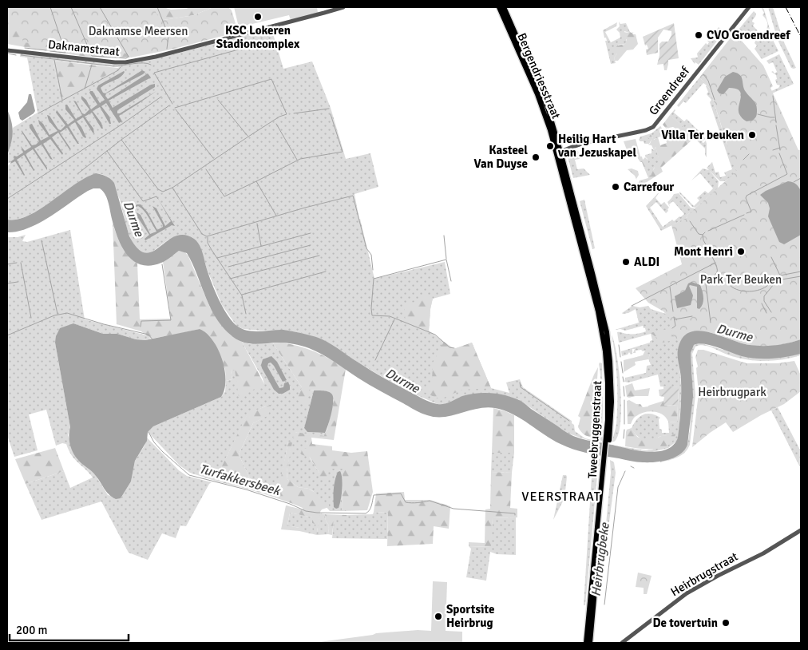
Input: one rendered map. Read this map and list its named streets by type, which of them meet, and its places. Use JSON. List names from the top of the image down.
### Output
{
  "streets": {
    "main road": ["Bergendriesstraat", "Tweebruggenstraat"],
    "street": ["Daknamstraat", "Groendreef", "Heirbrugstraat"]
  },
  "crossings": [
    ["Bergendriesstraat", "Groendreef"],
    ["Bergendriesstraat", "Tweebruggenstraat"],
    ["Groendreef", "Tweebruggenstraat"]
  ],
  "districts": ["VEERSTRAAT"],
  "water": ["Durme", "Turfakkersbeek", "Heirbrugbeke"],
  "parks": ["Daknamse Meersen", "Park Ter Beuken", "Heirbrugpark"],
  "places": [
    "KSC Lokeren Stadioncomplex",
    "CVO Groendreef",
    "Villa Ter beuken",
    "Heilig Hart van Jezuskapel",
    "Kasteel Van Duyse",
    "Carrefour",
    "Mont Henri",
    "ALDI",
    "Sportsite Heirbrug",
    "De tovertuin"
  ],
  "scale_bar": "200 m"
}
